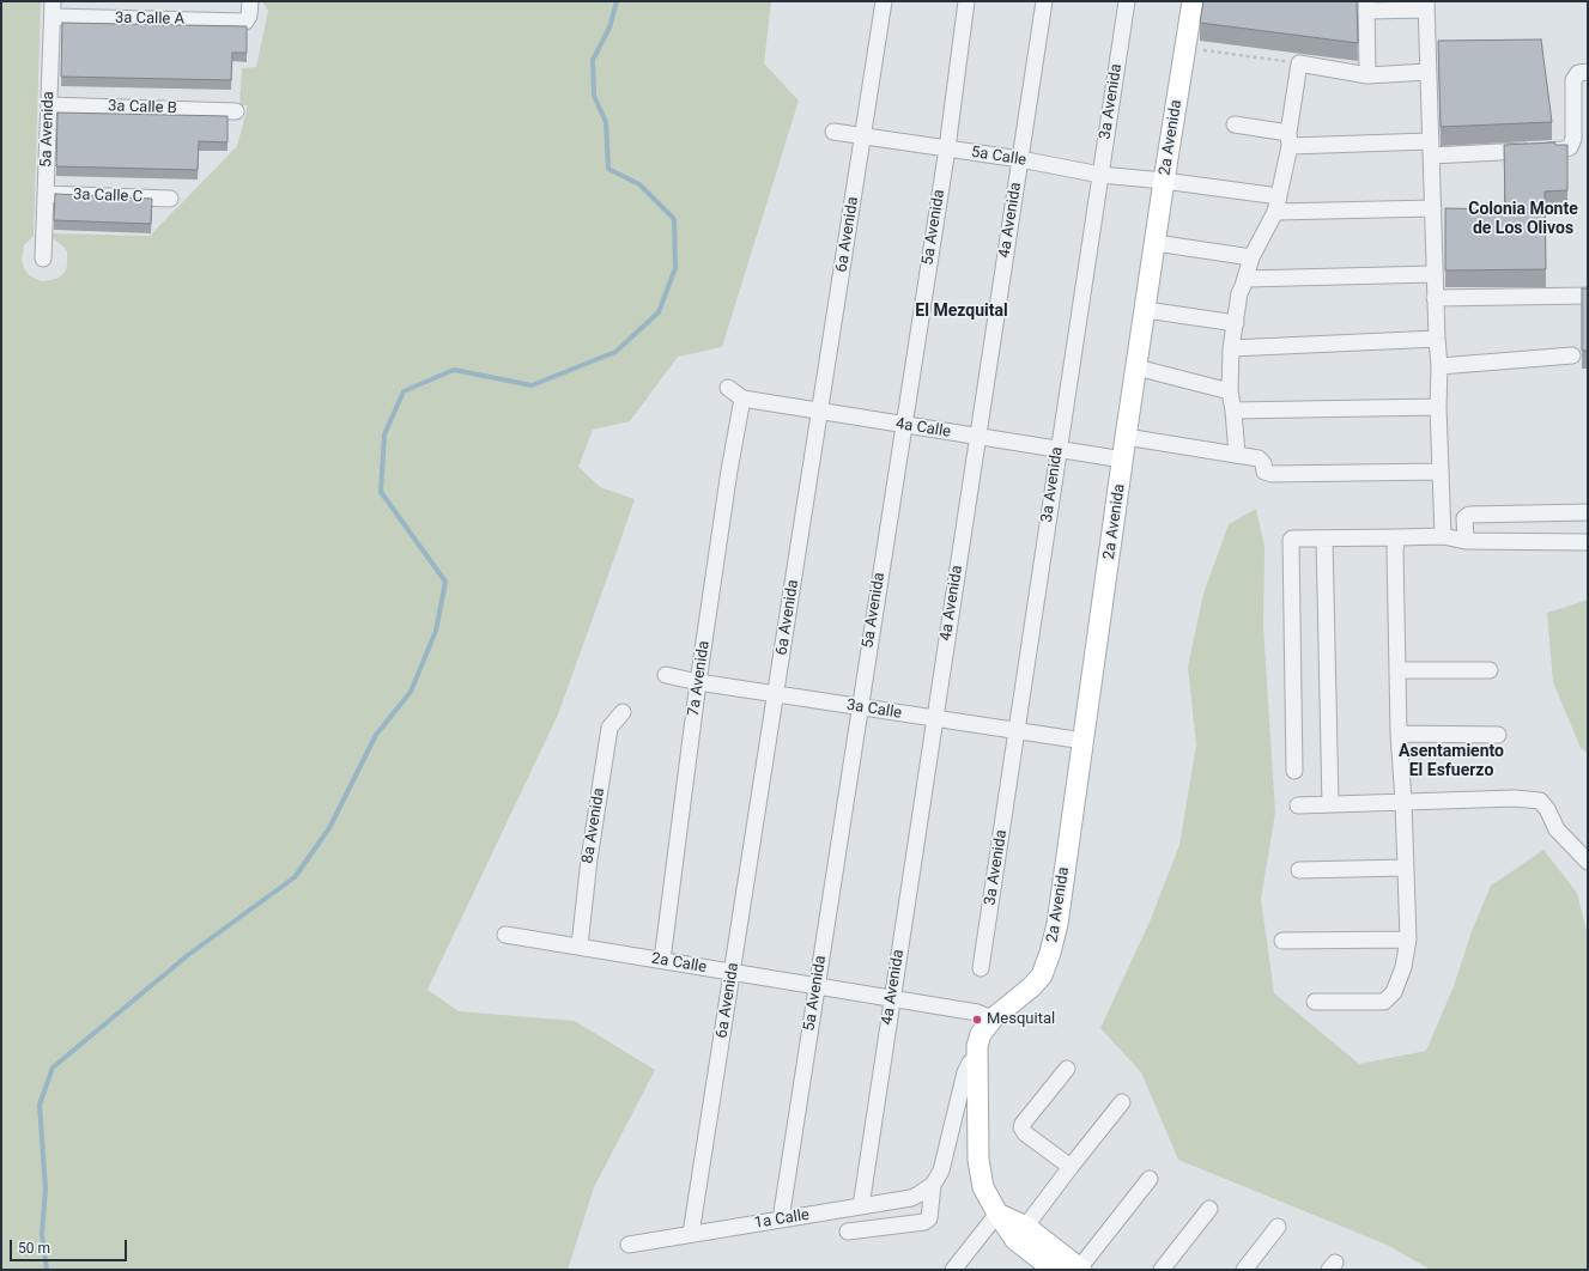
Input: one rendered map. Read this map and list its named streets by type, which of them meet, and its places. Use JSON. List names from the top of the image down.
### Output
{
  "streets": {
    "main road": ["2a Avenida"],
    "street": [
      "3a Calle A",
      "3a Avenida",
      "3a Calle B",
      "5a Avenida",
      "5a Calle",
      "3a Calle C",
      "4a Avenida",
      "6a Avenida",
      "4a Calle",
      "7a Avenida",
      "3a Calle",
      "8a Avenida",
      "2a Calle",
      "1a Calle"
    ]
  },
  "crossings": [
    ["3a Calle A", "5a Avenida"],
    ["3a Avenida", "5a Calle"],
    ["3a Avenida", "4a Calle"],
    ["3a Avenida", "3a Calle"],
    ["3a Calle B", "5a Avenida"],
    ["5a Avenida", "5a Calle"],
    ["5a Avenida", "3a Calle C"],
    ["5a Avenida", "4a Calle"],
    ["5a Avenida", "3a Calle"],
    ["5a Avenida", "2a Calle"],
    ["5a Avenida", "1a Calle"],
    ["2a Avenida", "5a Calle"],
    ["2a Avenida", "4a Calle"],
    ["2a Avenida", "3a Calle"],
    ["2a Avenida", "2a Calle"],
    ["5a Calle", "4a Avenida"],
    ["5a Calle", "6a Avenida"],
    ["4a Avenida", "4a Calle"],
    ["4a Avenida", "3a Calle"],
    ["4a Avenida", "2a Calle"],
    ["4a Avenida", "1a Calle"],
    ["6a Avenida", "4a Calle"],
    ["6a Avenida", "3a Calle"],
    ["6a Avenida", "2a Calle"],
    ["6a Avenida", "1a Calle"],
    ["4a Calle", "7a Avenida"],
    ["7a Avenida", "3a Calle"],
    ["7a Avenida", "2a Calle"],
    ["8a Avenida", "2a Calle"]
  ],
  "districts": ["Colonia Monte de Los Olivos", "El Mezquital", "Asentamiento El Esfuerzo"],
  "places": ["Mesquital"],
  "scale_bar": "50 m"
}
